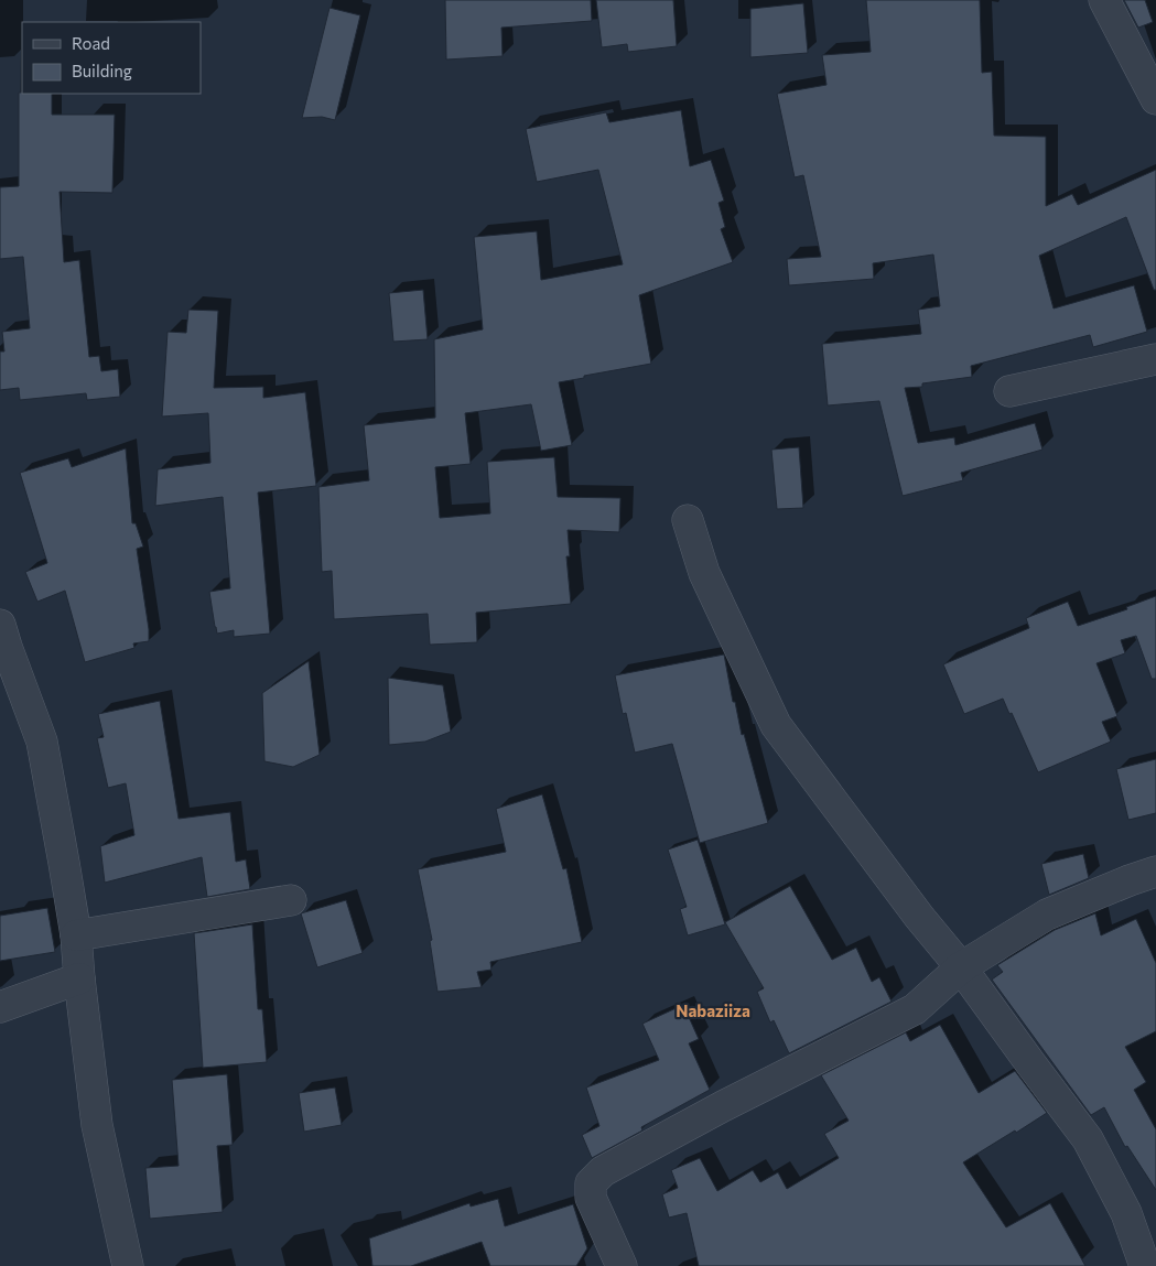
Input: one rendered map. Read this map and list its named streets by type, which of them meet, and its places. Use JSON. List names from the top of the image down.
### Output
{
  "districts": ["Nabaziiza"],
  "legend": ["Road", "Building"]
}
